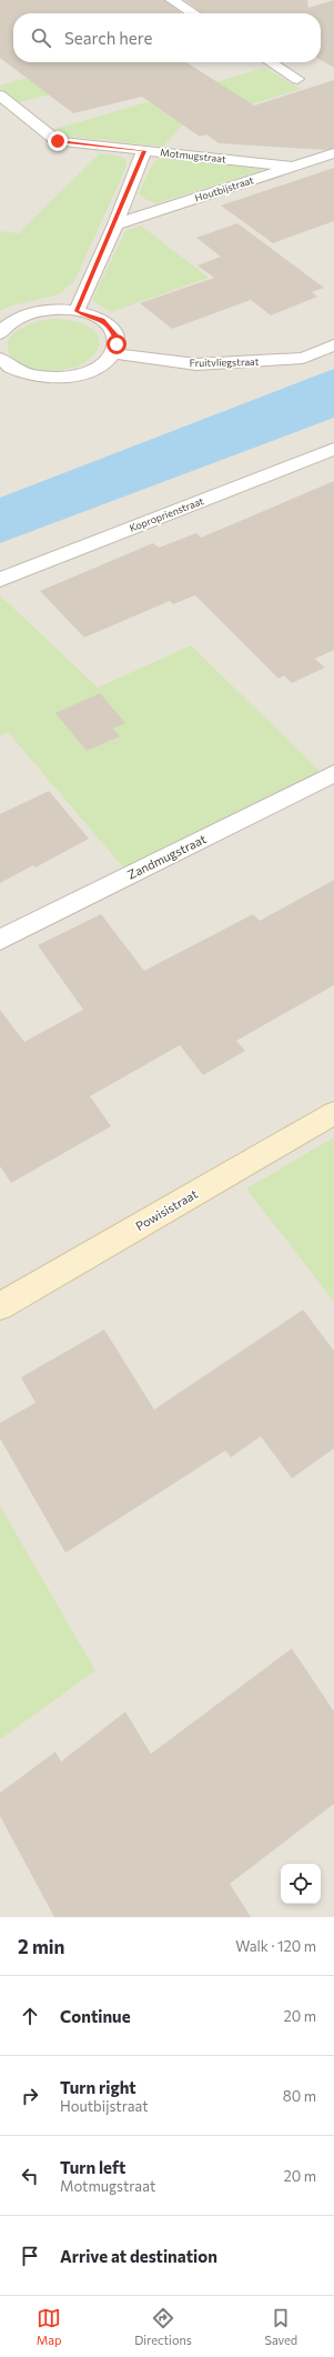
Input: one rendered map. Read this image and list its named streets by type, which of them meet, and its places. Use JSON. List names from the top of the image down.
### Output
{
  "streets": {
    "street": [
      "Motmugstraat",
      "Houtbijstraat",
      "Fruitvliegstraat",
      "Koproprienstraat",
      "Zandmugstraat",
      "Powisistraat"
    ]
  },
  "crossings": [
    ["Motmugstraat", "Houtbijstraat"]
  ],
  "page": {
    "search": "Search here",
    "heading": ["2 min", "Walk · 120 m"],
    "list": [
      ["Continue", "20 m"],
      ["Turn right", "Houtbijstraat", "80 m"],
      ["Turn left", "Motmugstraat", "20 m"],
      "Arrive at destination"
    ],
    "nav": ["Map", "Directions", "Saved"]
  }
}
